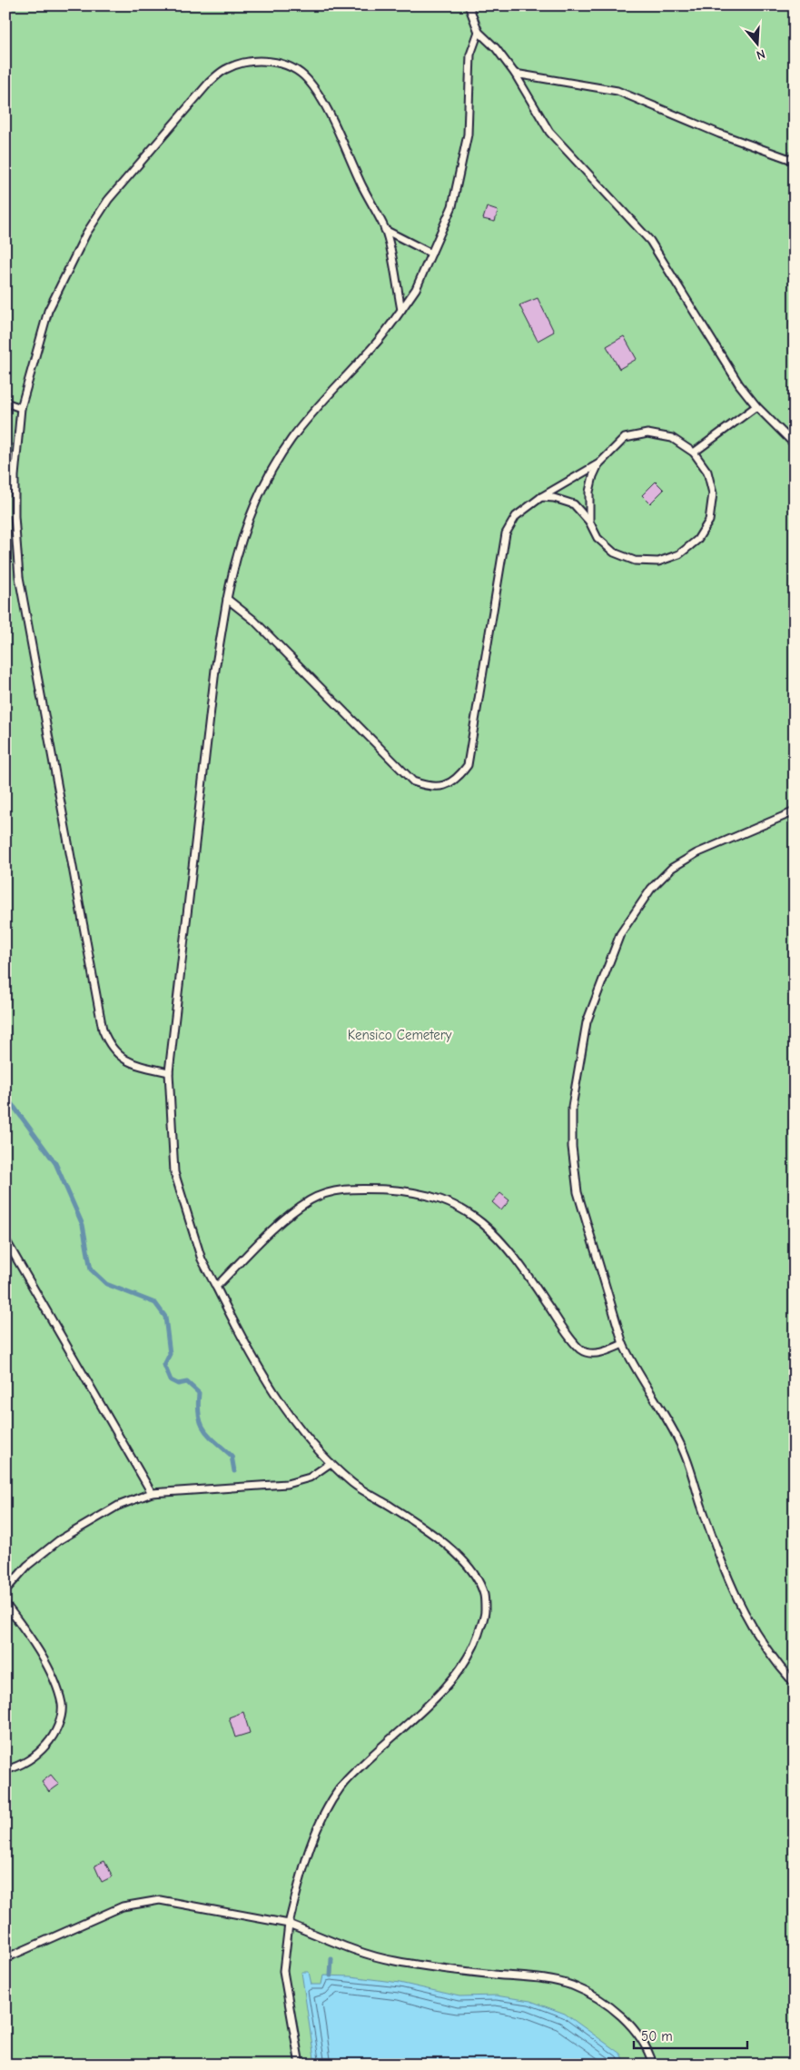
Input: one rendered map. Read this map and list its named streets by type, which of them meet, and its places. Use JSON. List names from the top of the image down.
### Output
{
  "parks": ["Kensico Cemetery"],
  "scale_bar": "50 m",
  "north": "bottom"
}
